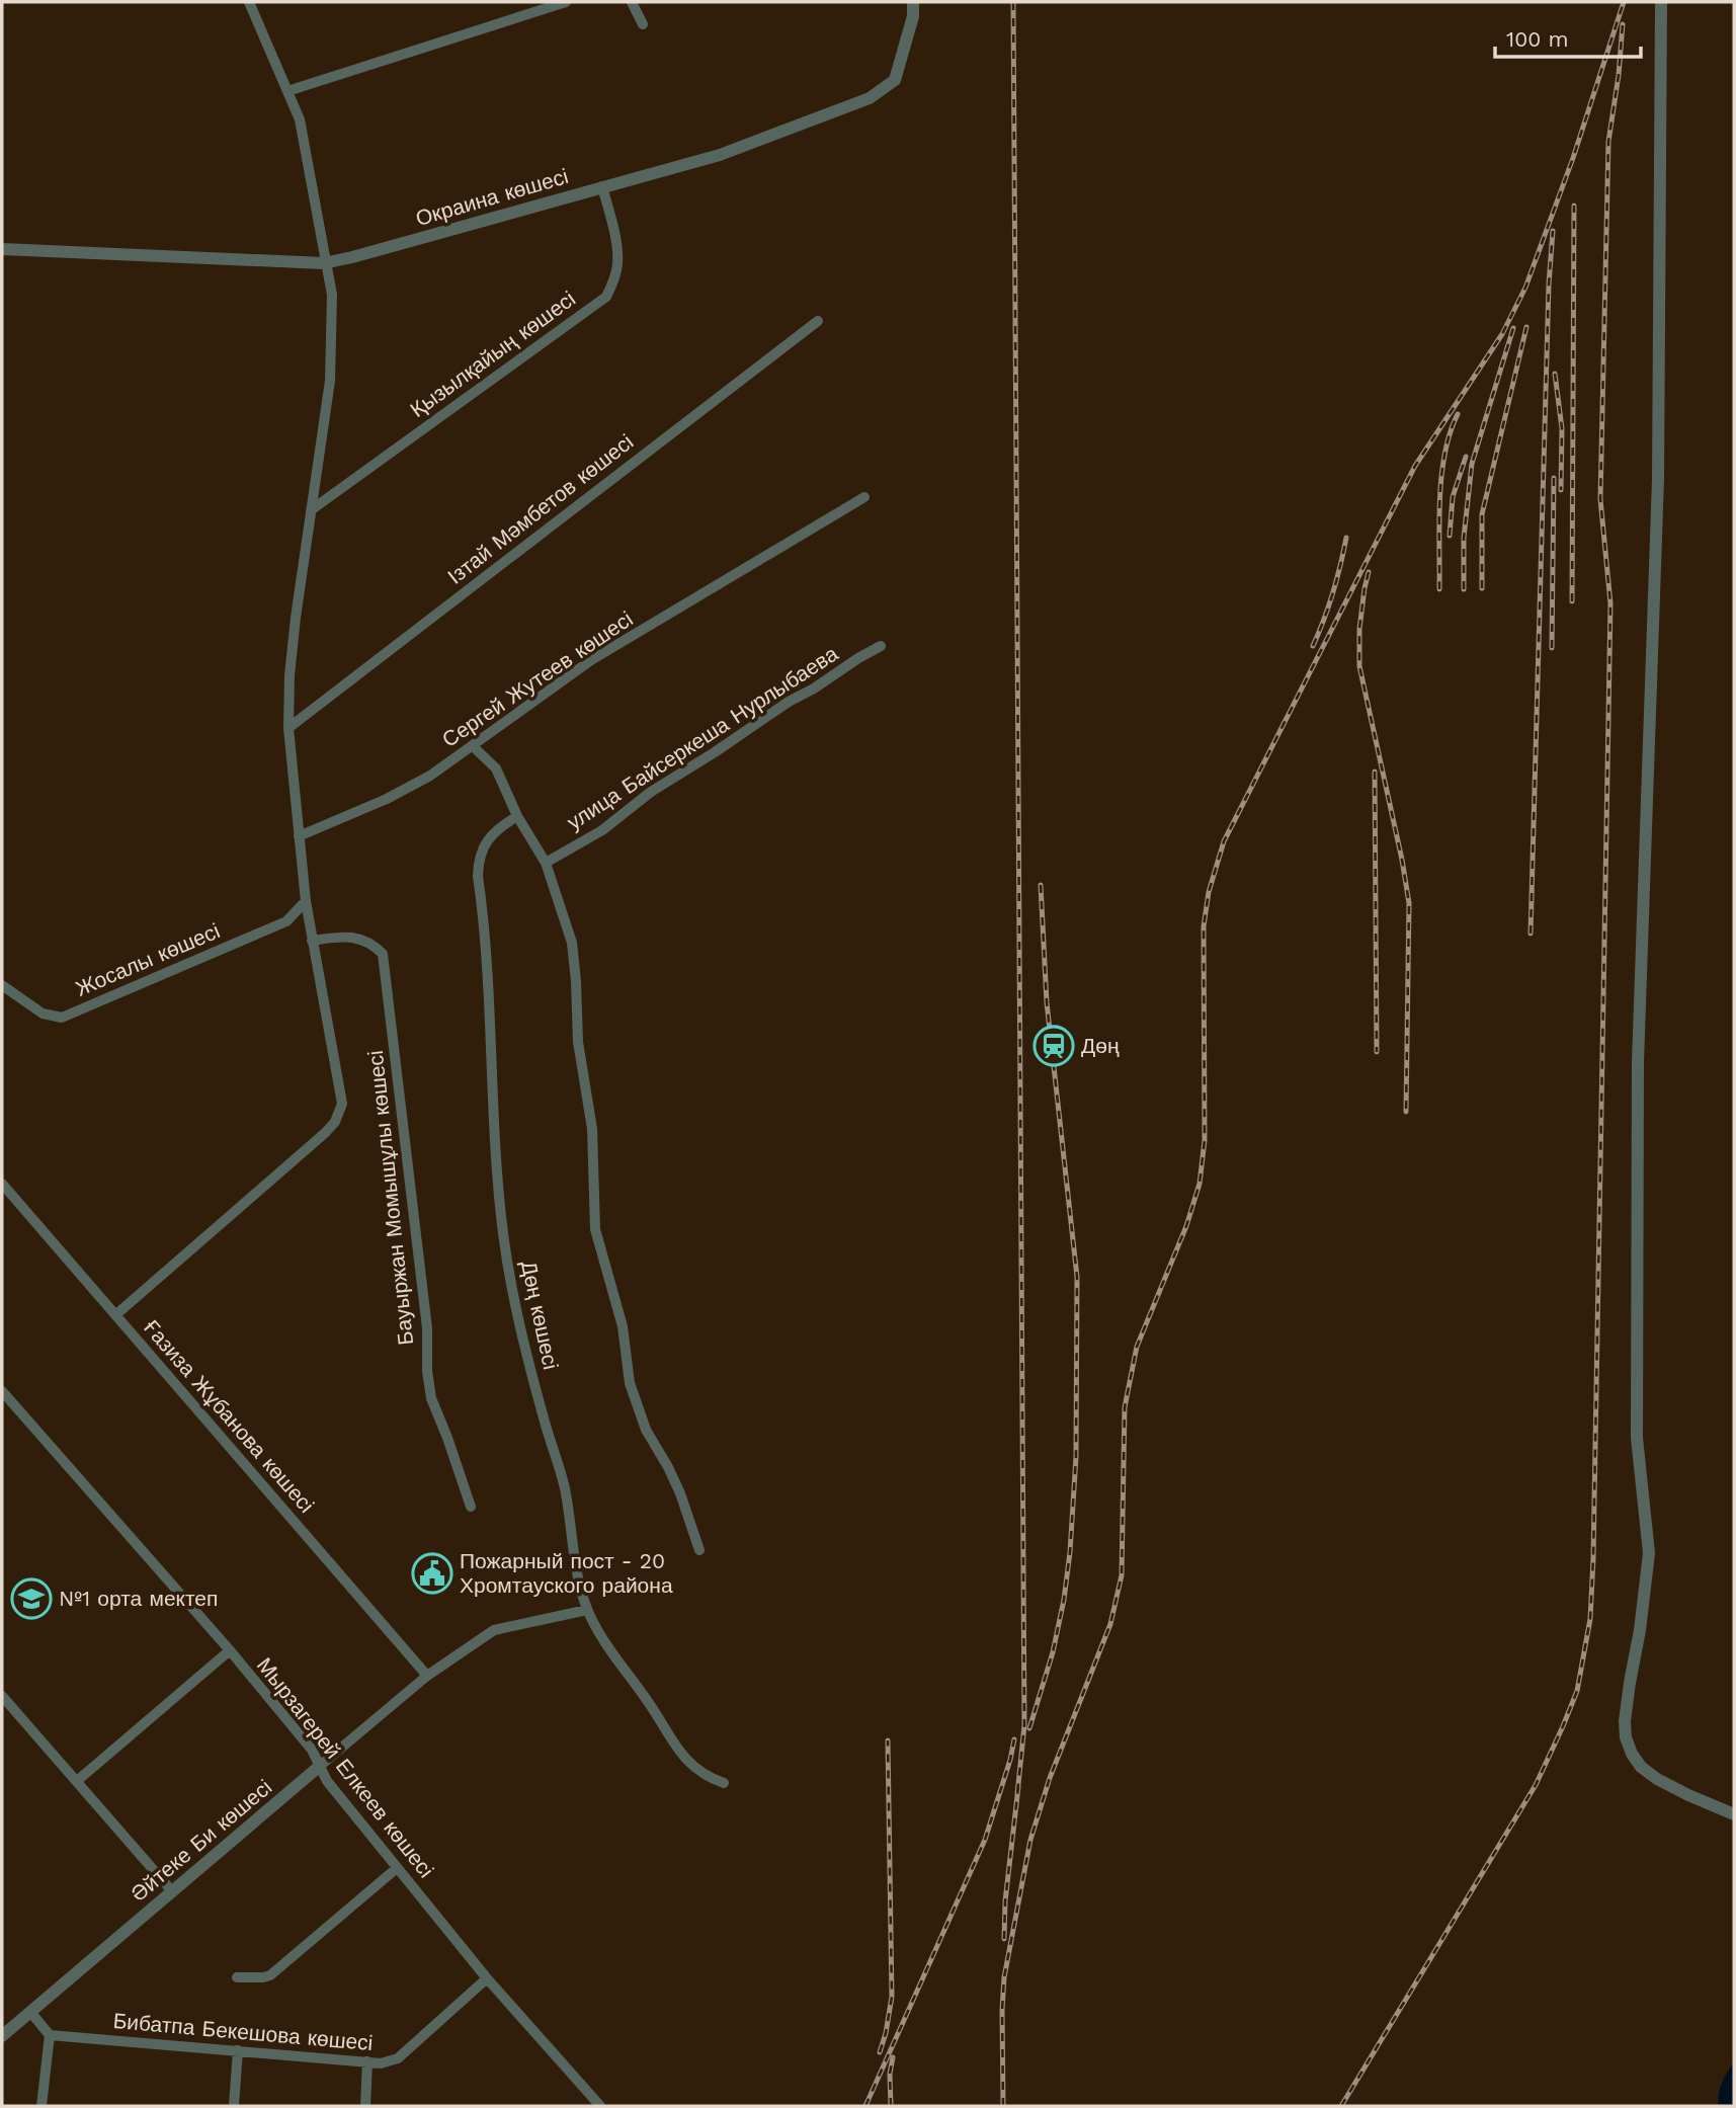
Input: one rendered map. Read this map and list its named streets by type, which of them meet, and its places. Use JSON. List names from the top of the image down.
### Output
{
  "streets": {
    "street": [
      "Окраина көшесі",
      "Қызылқайың көшесі",
      "Ізтай Мәмбетов көшесі",
      "Сергей Жутеев көшесі",
      "улица Байсеркеша Нурлыбаева",
      "Жосалы көшесі",
      "Бауыржан Момышұлы көшесі",
      "Дөң көшесі",
      "Ғазиза Жұбанова көшесі",
      "Мырзагерей Елкеев көшесі",
      "Әйтеке Би көшесі",
      "Бибатпа Бекешова көшесі"
    ]
  },
  "crossings": [
    ["Окраина көшесі", "Қызылқайың көшесі"],
    ["Дөң көшесі", "Әйтеке Би көшесі"],
    ["Ғазиза Жұбанова көшесі", "Әйтеке Би көшесі"],
    ["Мырзагерей Елкеев көшесі", "Әйтеке Би көшесі"],
    ["Мырзагерей Елкеев көшесі", "Бибатпа Бекешова көшесі"]
  ],
  "places": {
    "station": ["Дөң"],
    "public building": ["Пожарный пост - 20 Хромтауского района"],
    "school or university": ["№1 орта мектеп"]
  },
  "scale_bar": "100 m"
}
